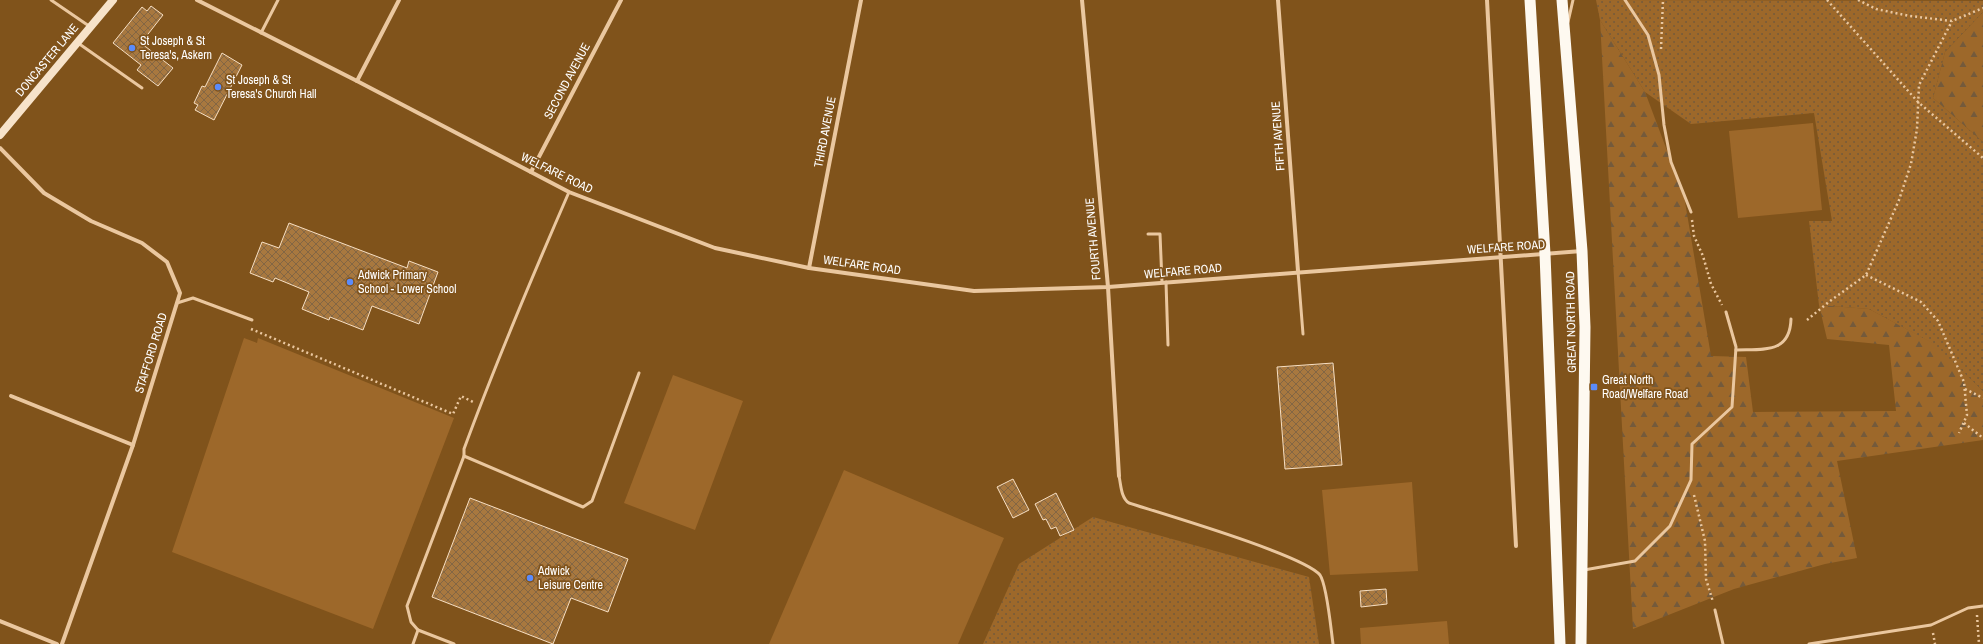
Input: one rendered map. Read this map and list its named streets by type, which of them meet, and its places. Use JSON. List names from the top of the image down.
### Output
{
  "streets": {
    "highway": ["GREAT NORTH ROAD"],
    "main road": ["DONCASTER LANE"],
    "street": [
      "SECOND AVENUE",
      "THIRD AVENUE",
      "FIFTH AVENUE",
      "WELFARE ROAD",
      "FOURTH AVENUE",
      "STAFFORD ROAD"
    ]
  },
  "crossings": [
    ["SECOND AVENUE", "WELFARE ROAD"],
    ["THIRD AVENUE", "WELFARE ROAD"],
    ["FIFTH AVENUE", "WELFARE ROAD"],
    ["WELFARE ROAD", "FOURTH AVENUE"],
    ["WELFARE ROAD", "GREAT NORTH ROAD"]
  ],
  "places": {
    "other": [
      "St Joseph & St Teresa's, Askern",
      "St Joseph & St Teresa's Church Hall",
      "Adwick Primary School - Lower School",
      "Adwick Leisure Centre"
    ],
    "transit": ["Great North Road/Welfare Road"]
  }
}
